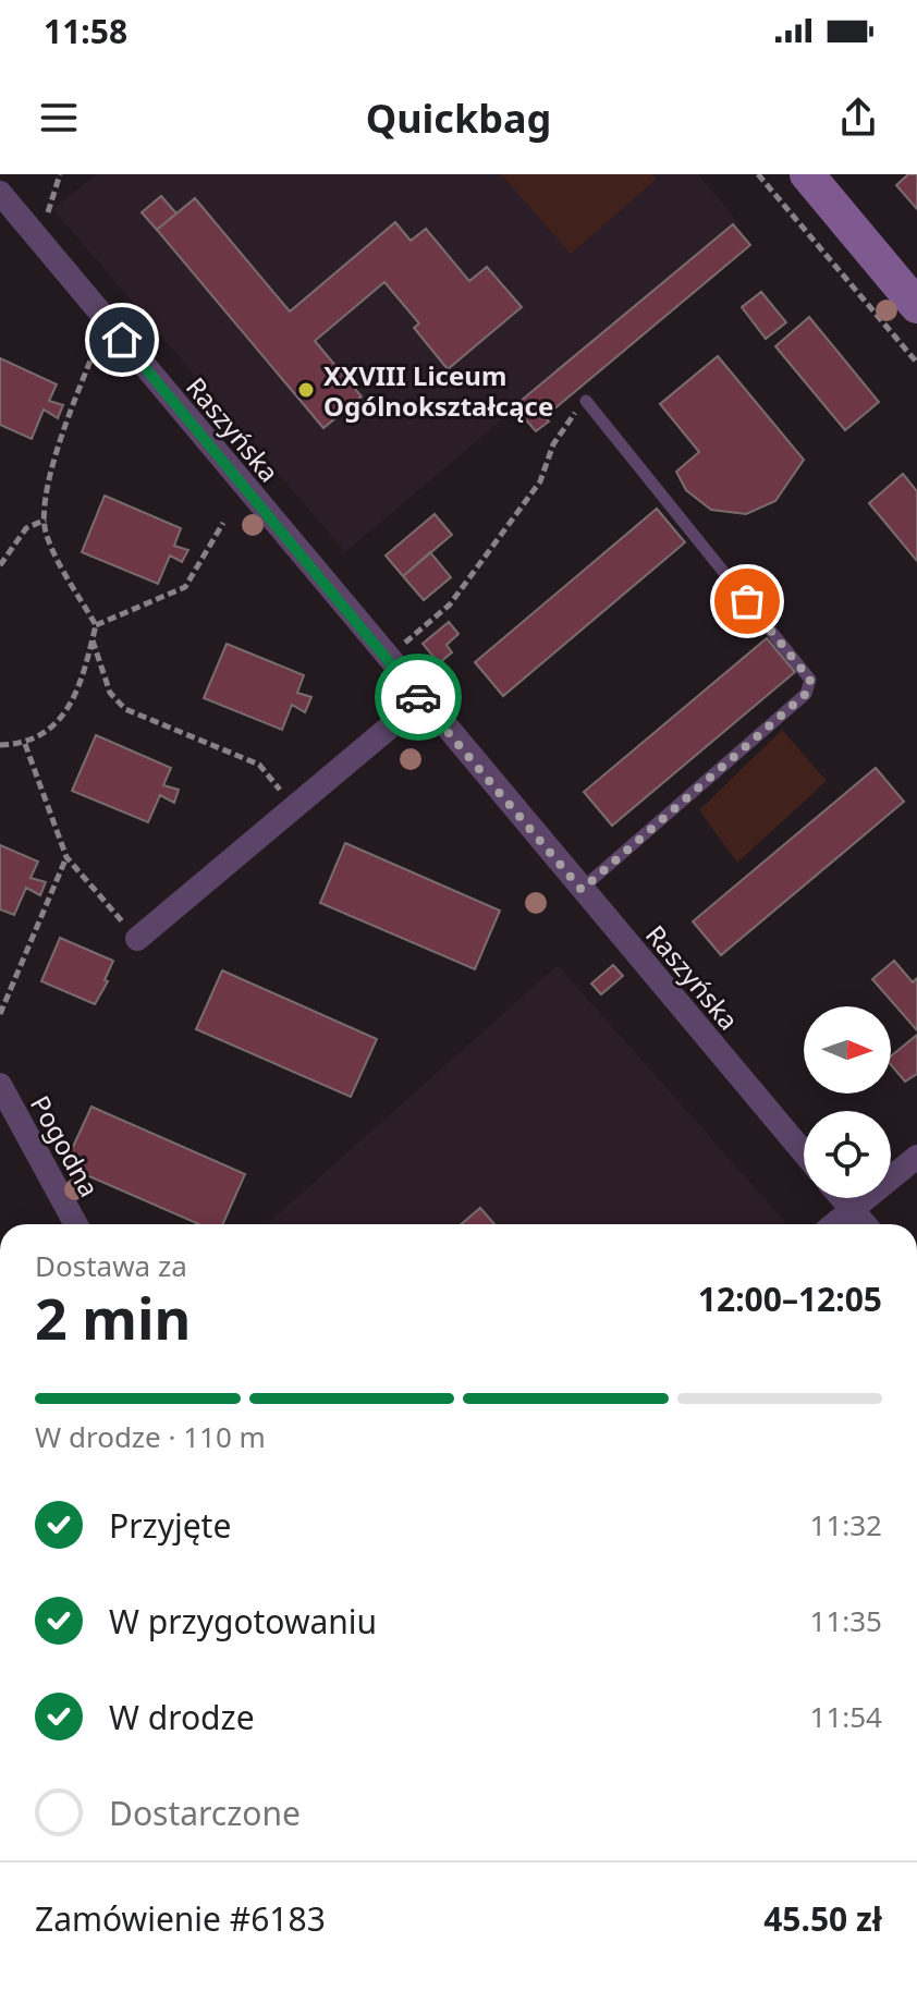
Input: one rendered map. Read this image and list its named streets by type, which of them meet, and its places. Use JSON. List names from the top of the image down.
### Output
{
  "streets": {
    "street": ["Raszyńska", "Pogodna"]
  },
  "places": ["XXVIII Liceum Ogólnokształcące"],
  "north": "right",
  "page": {
    "status": "11:58",
    "header": "Quickbag",
    "heading": ["2 min", "Dostawa za", "12:00–12:05"],
    "panel": ["Zamówienie #6183", "45.50 zł"],
    "bar": "W drodze · 110 m",
    "list": [
      ["Przyjęte", "11:32"],
      ["W przygotowaniu", "11:35"],
      ["W drodze", "11:54"],
      "Dostarczone"
    ]
  }
}
